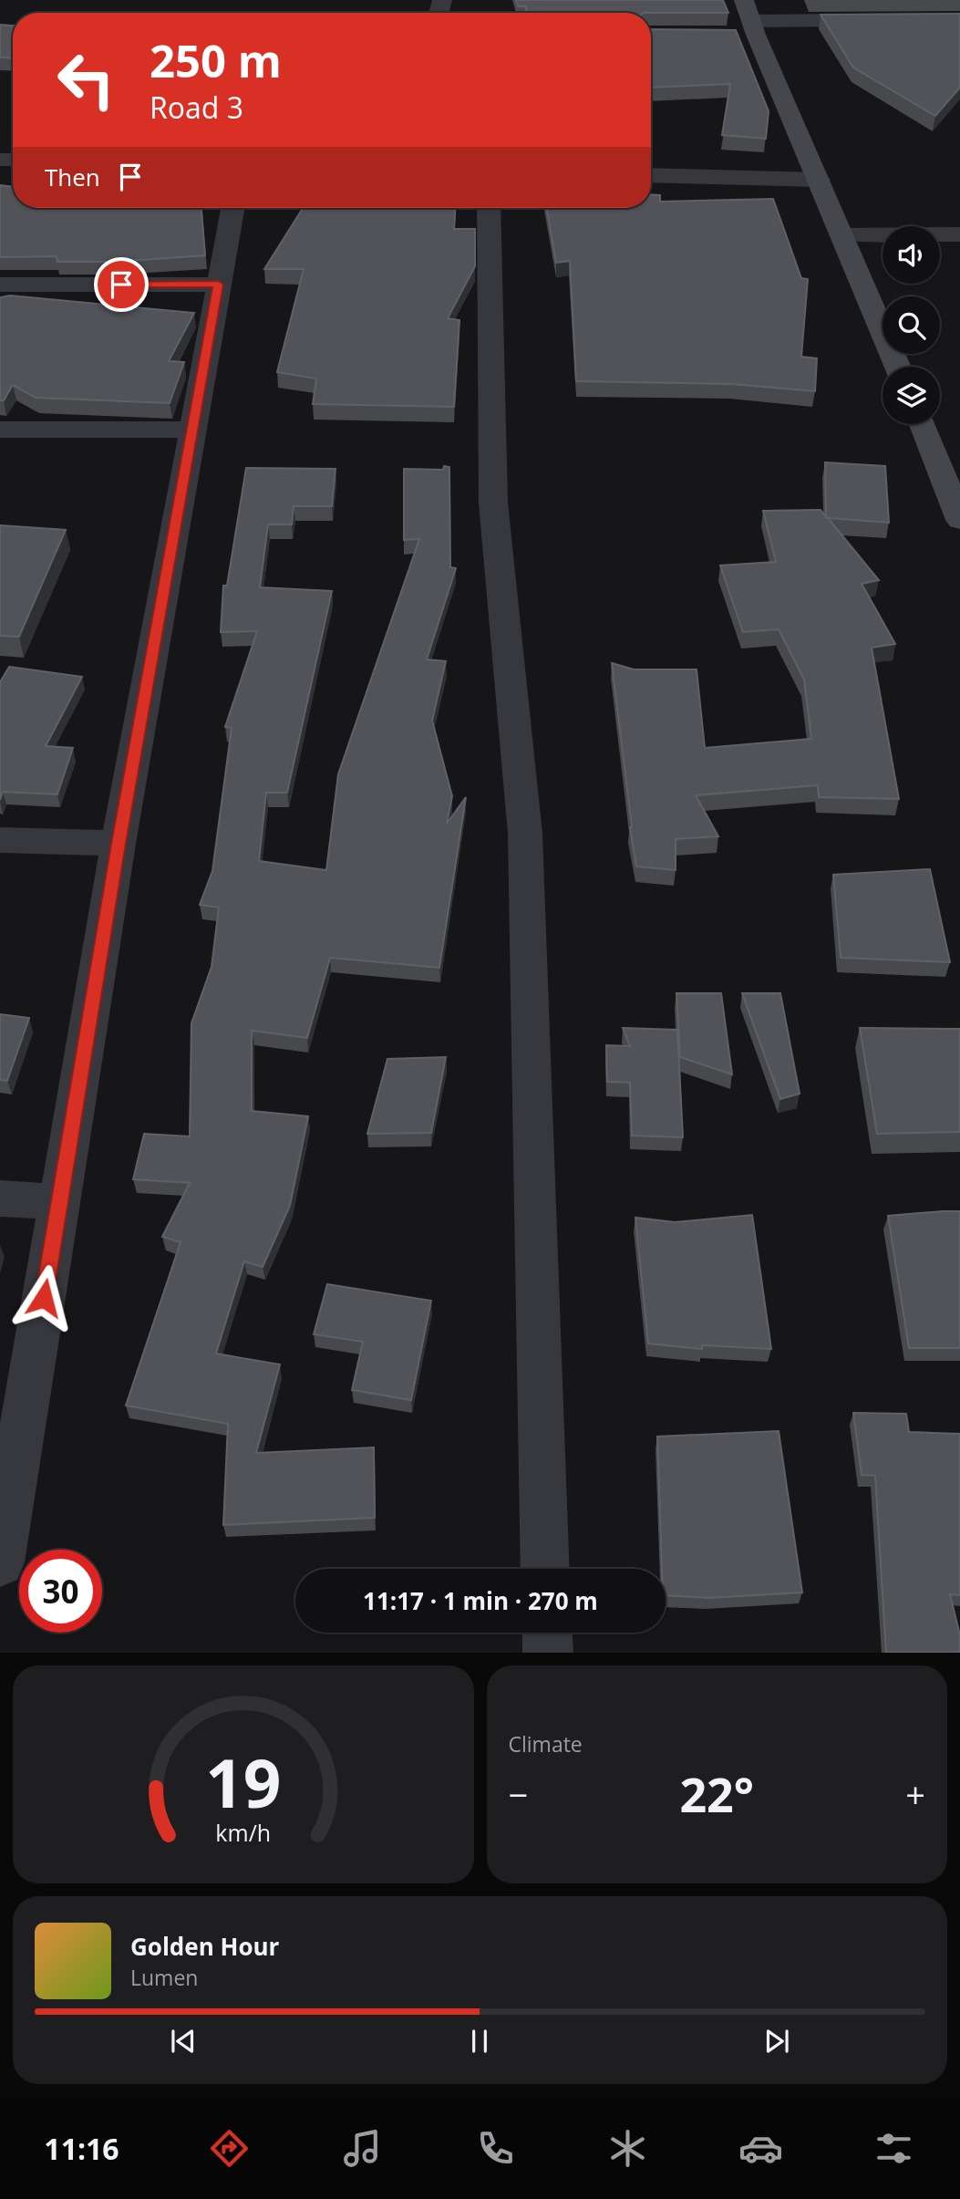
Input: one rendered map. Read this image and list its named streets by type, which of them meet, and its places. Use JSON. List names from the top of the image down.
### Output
{
  "page": {
    "turn": ["250 m", "Road 3"],
    "then": "Then",
    "limit": "30",
    "trip": "11:17 · 1 min · 270 m",
    "tile": "Climate",
    "heat": ["−", "22°", "+"],
    "song": ["Golden Hour", "Lumen"],
    "tabs": "11:16",
    "gauge": ["19", "km/h"]
  }
}
